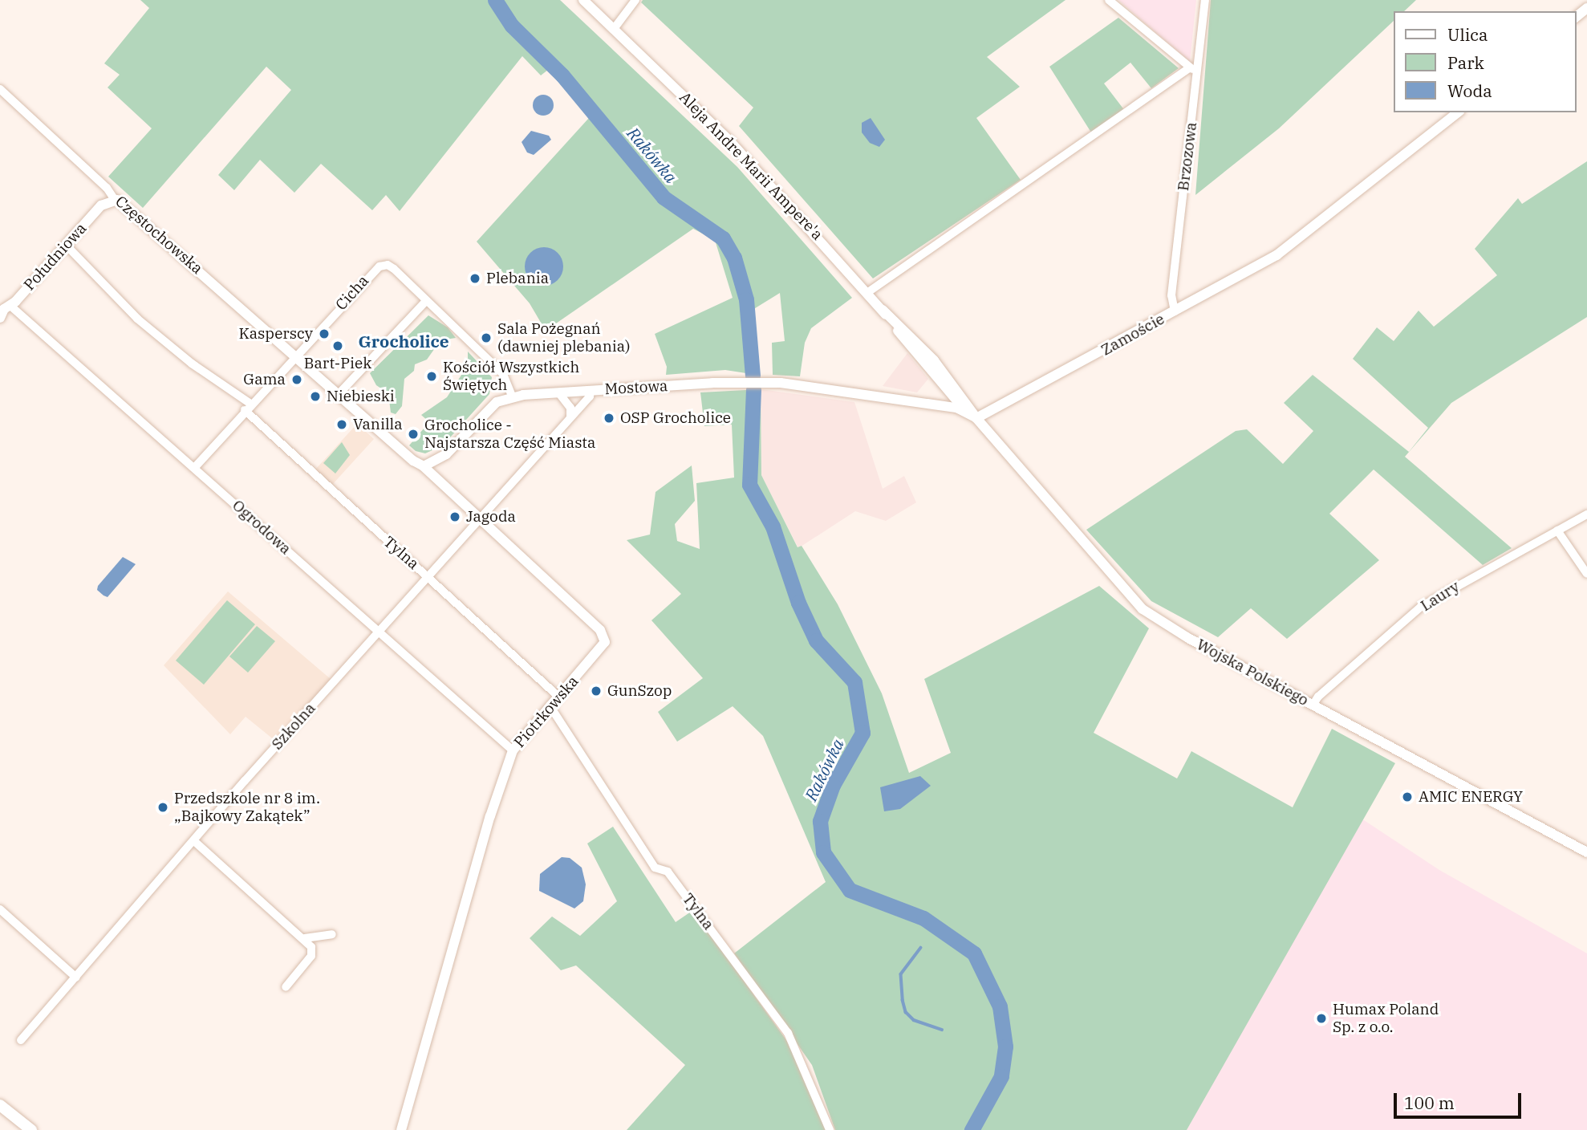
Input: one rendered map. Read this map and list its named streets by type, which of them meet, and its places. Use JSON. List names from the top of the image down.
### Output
{
  "streets": {
    "street": [
      "Brzozowa",
      "Aleja Andre Marii Ampere'a",
      "Częstochowska",
      "Południowa",
      "Cicha",
      "Zamoście",
      "Mostowa",
      "Ogrodowa",
      "Tylna",
      "Laury",
      "Wojska Polskiego",
      "Piotrkowska",
      "Szkolna"
    ]
  },
  "crossings": [
    ["Brzozowa", "Zamoście"],
    ["Aleja Andre Marii Ampere'a", "Zamoście"],
    ["Aleja Andre Marii Ampere'a", "Wojska Polskiego"],
    ["Częstochowska", "Południowa"],
    ["Częstochowska", "Cicha"],
    ["Częstochowska", "Piotrkowska"],
    ["Południowa", "Ogrodowa"],
    ["Południowa", "Tylna"],
    ["Cicha", "Ogrodowa"],
    ["Cicha", "Tylna"],
    ["Zamoście", "Wojska Polskiego"],
    ["Mostowa", "Szkolna"],
    ["Ogrodowa", "Piotrkowska"],
    ["Ogrodowa", "Szkolna"],
    ["Tylna", "Piotrkowska"],
    ["Tylna", "Szkolna"],
    ["Laury", "Wojska Polskiego"],
    ["Piotrkowska", "Szkolna"]
  ],
  "districts": ["Grocholice"],
  "water": ["Rakówka"],
  "places": [
    "Plebania",
    "Kasperscy",
    "Sala Pożegnań (dawniej plebania)",
    "Bart-Piek",
    "Kościół Wszystkich Świętych",
    "Gama",
    "Niebieski",
    "OSP Grocholice",
    "Vanilla",
    "Grocholice - Najstarsza Część Miasta",
    "Jagoda",
    "GunSzop",
    "AMIC ENERGY",
    "Przedszkole nr 8 im. „Bajkowy Zakątek”",
    "Humax Poland Sp. z o.o."
  ],
  "legend": ["Ulica", "Park", "Woda"],
  "scale_bar": "100 m"
}
